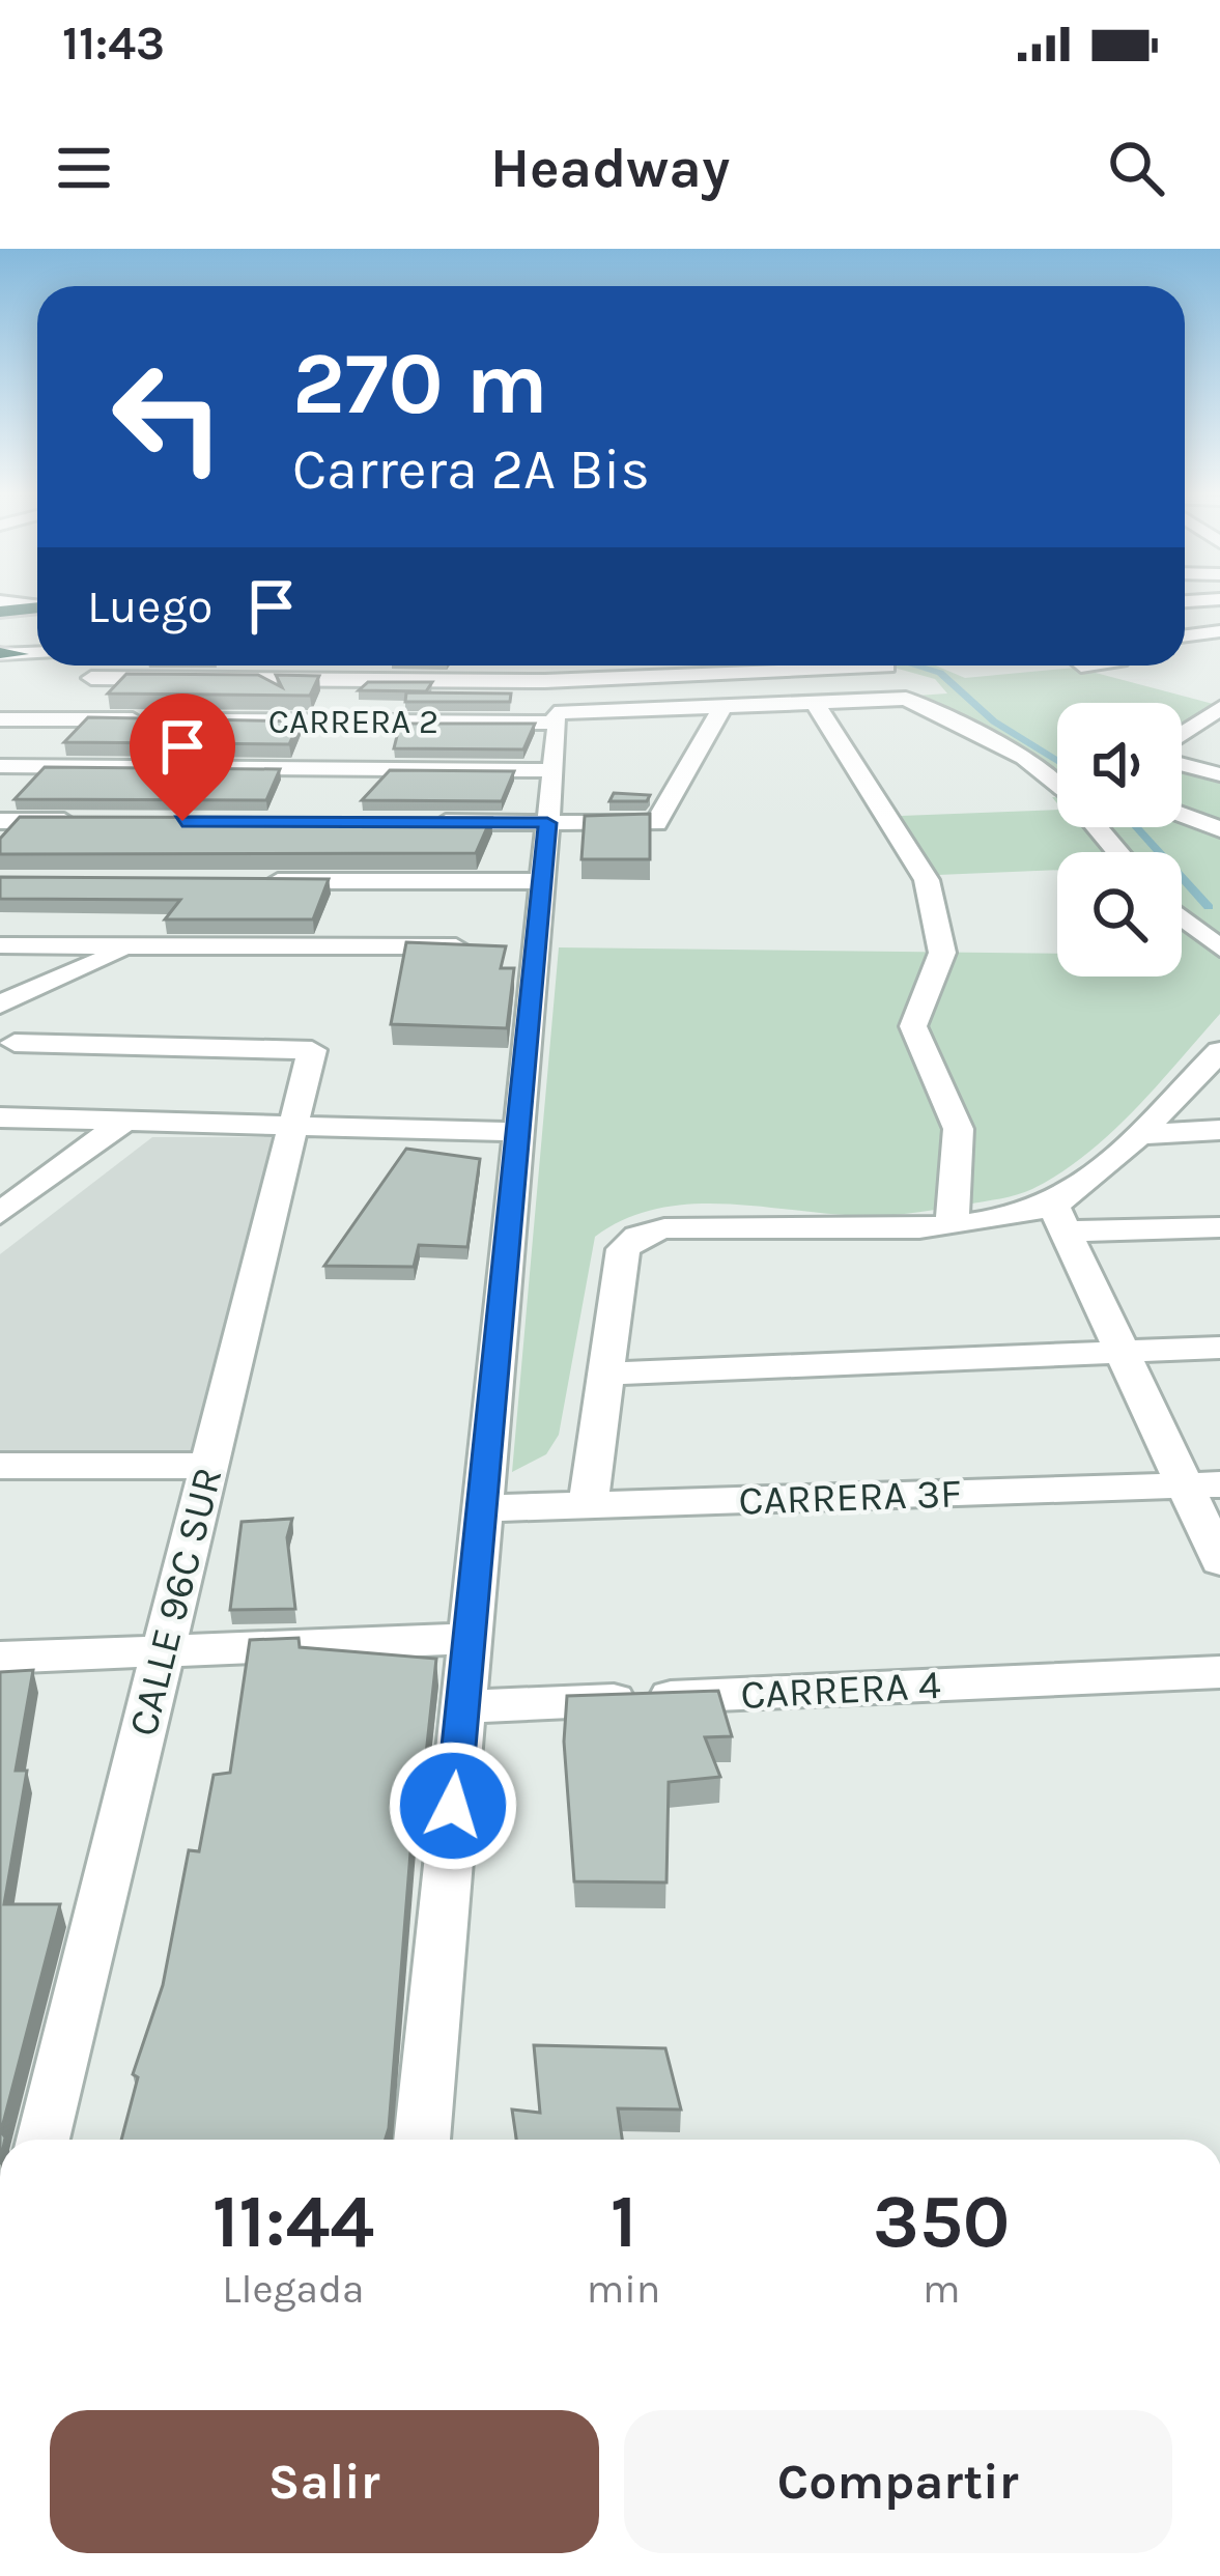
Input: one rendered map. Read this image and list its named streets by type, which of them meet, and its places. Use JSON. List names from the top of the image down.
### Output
{
  "streets": {
    "street": [
      "CARRERA 2",
      "CARRERA 3F",
      "CALLE 96C SUR",
      "CARRERA 4"
    ]
  },
  "page": {
    "status": "11:43",
    "header": "Headway",
    "turn": ["270 m", "Carrera 2A Bis"],
    "then": "Luego",
    "eta": [
      "11:44",
      "Llegada",
      "1",
      "min",
      "350",
      "m"
    ],
    "buttons": ["Salir", "Compartir"]
  }
}
